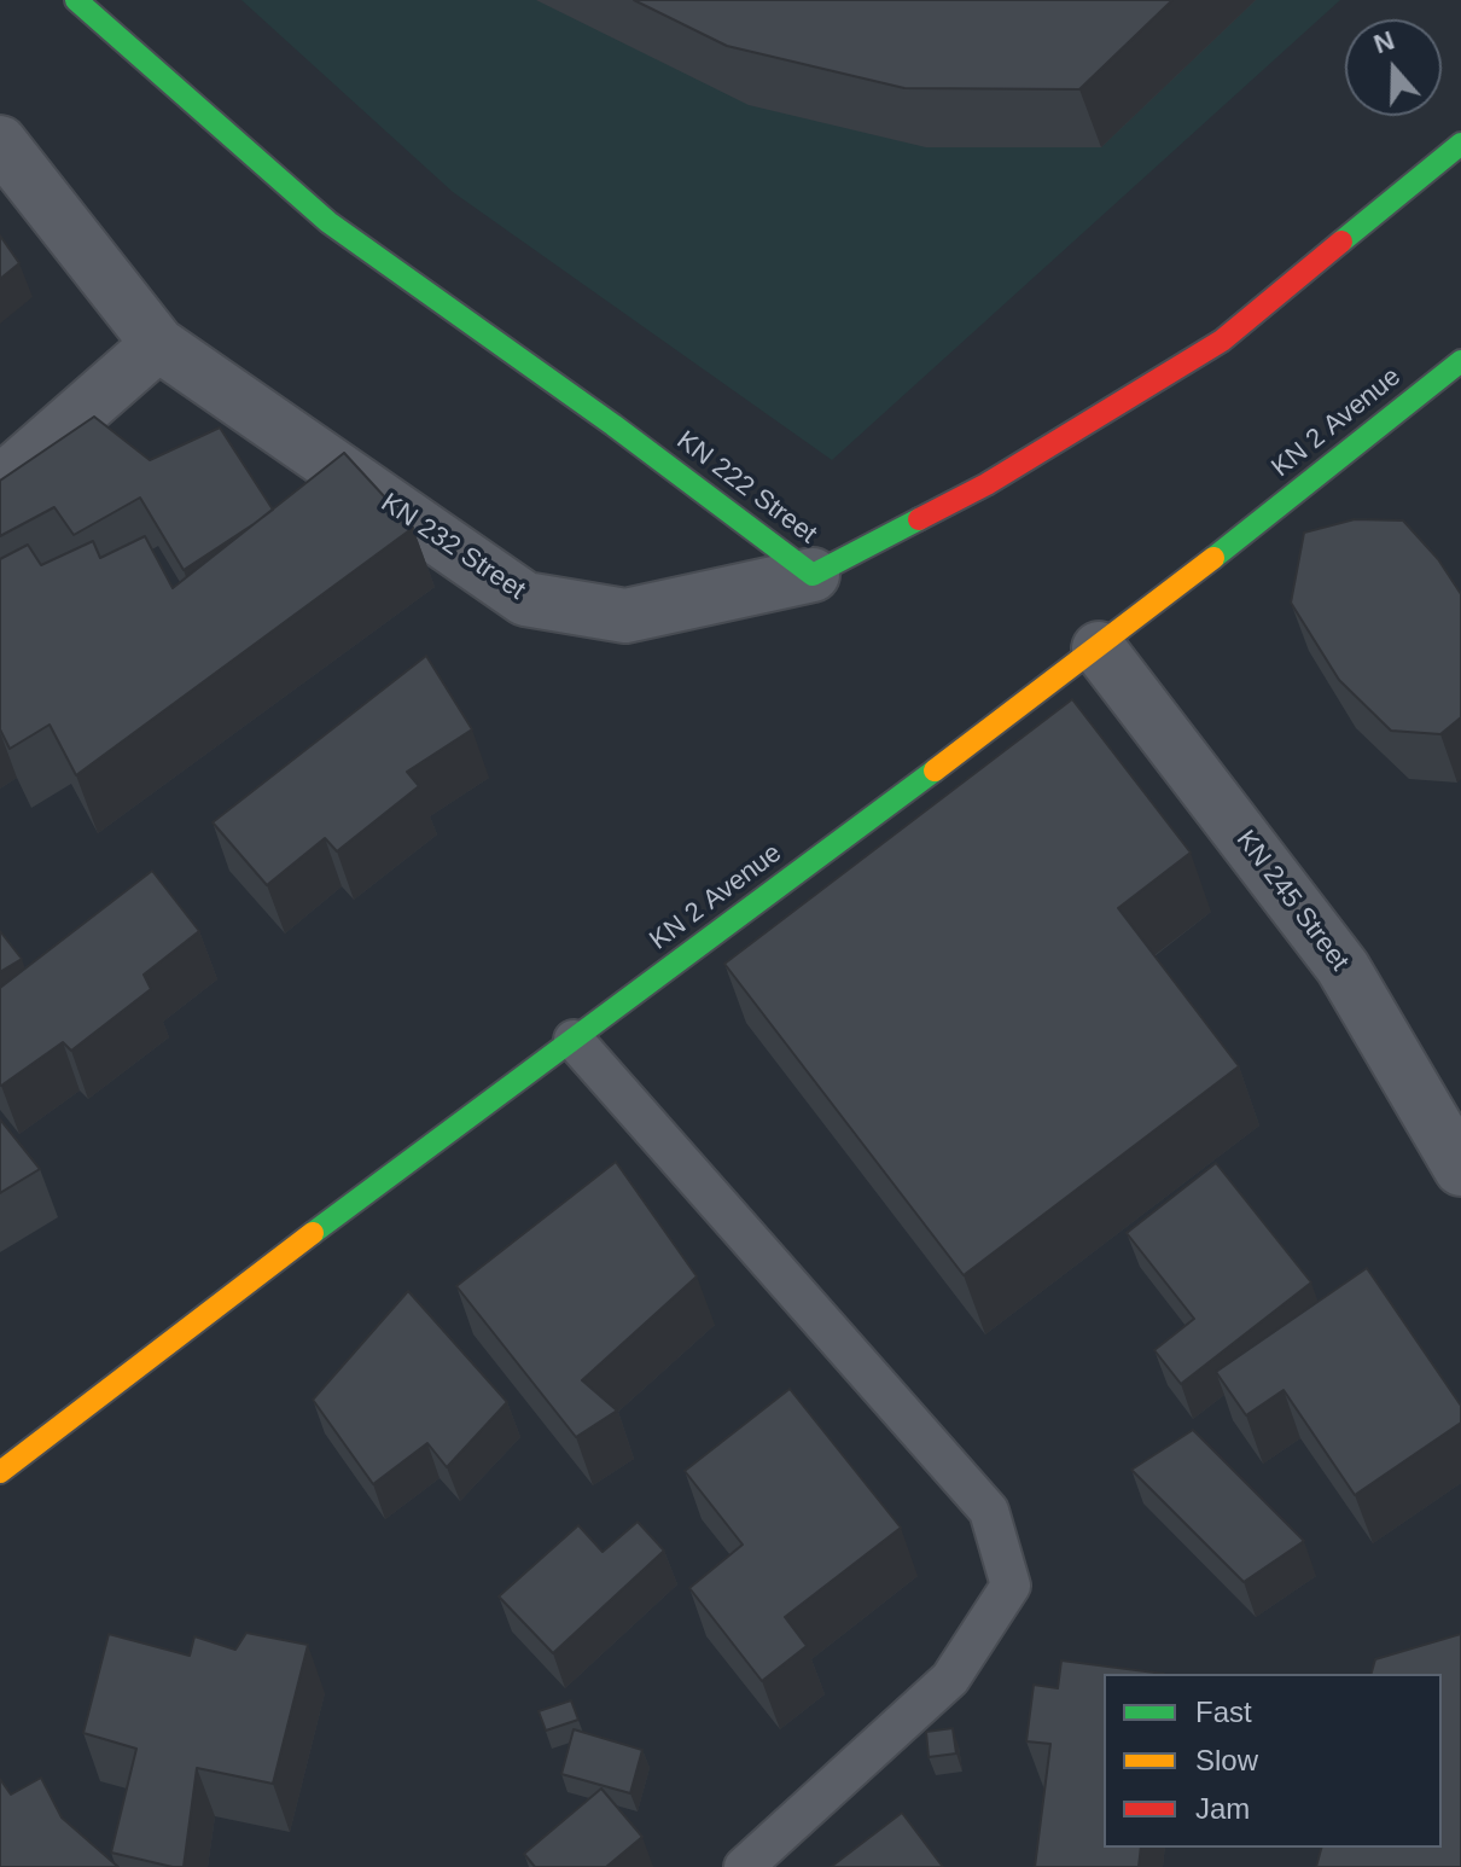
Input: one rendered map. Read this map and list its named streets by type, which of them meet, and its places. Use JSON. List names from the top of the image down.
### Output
{
  "streets": {
    "main road": ["KN 2 Avenue", "KN 222 Street"],
    "street": ["KN 232 Street", "KN 245 Street"]
  },
  "crossings": [
    ["KN 2 Avenue", "KN 245 Street"],
    ["KN 222 Street", "KN 232 Street"]
  ],
  "legend": ["Fast", "Slow", "Jam"],
  "north": "top"
}
